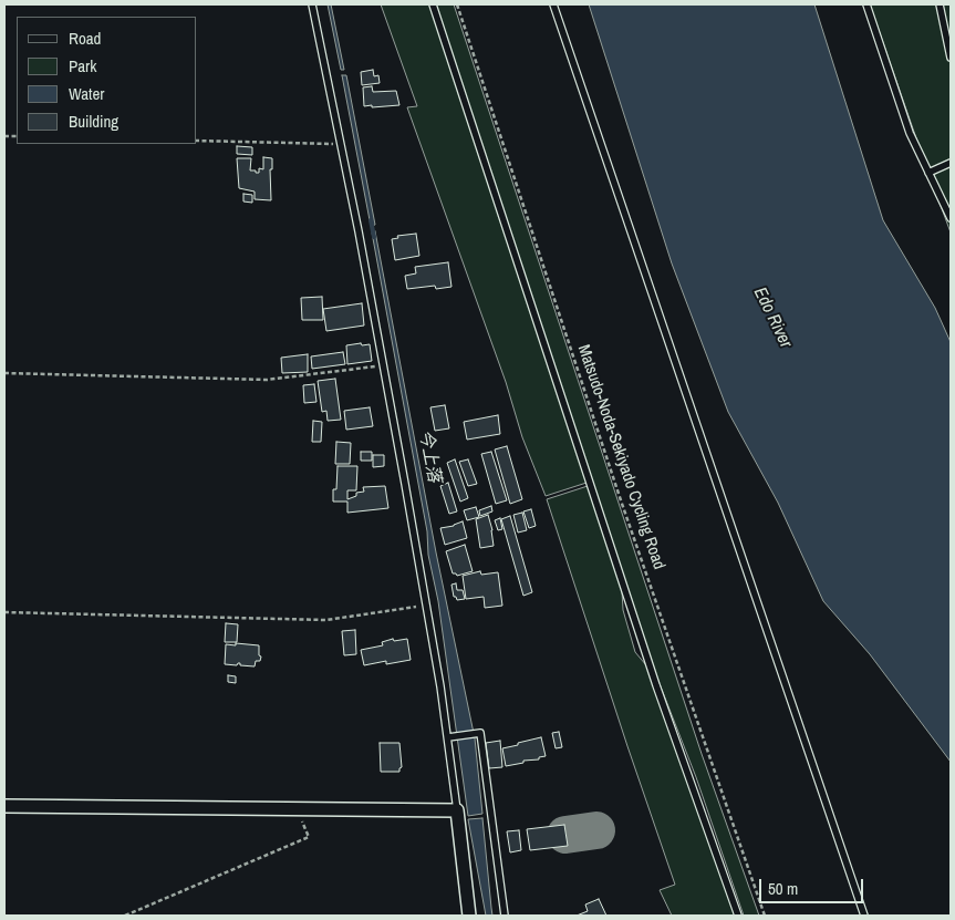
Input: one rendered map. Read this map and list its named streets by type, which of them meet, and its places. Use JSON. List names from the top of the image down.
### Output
{
  "streets": {
    "path": ["Matsudo-Noda-Sekiyado Cycling Road"]
  },
  "water": ["Edo River", "今上落"],
  "legend": [
    "Road",
    "Park",
    "Water",
    "Building"
  ],
  "scale_bar": "50 m"
}
